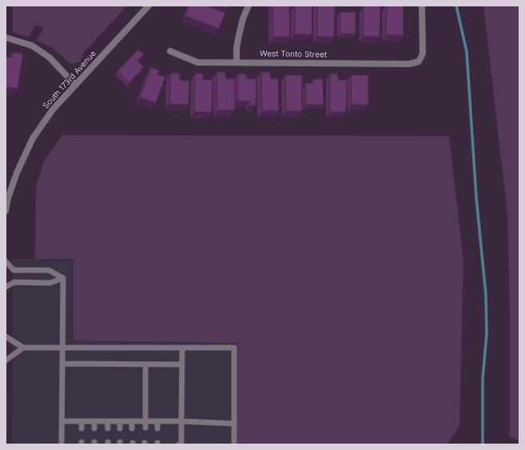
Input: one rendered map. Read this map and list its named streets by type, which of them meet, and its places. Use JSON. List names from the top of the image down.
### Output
{
  "streets": {
    "street": ["West Tonto Street", "South 173rd Avenue"]
  }
}
